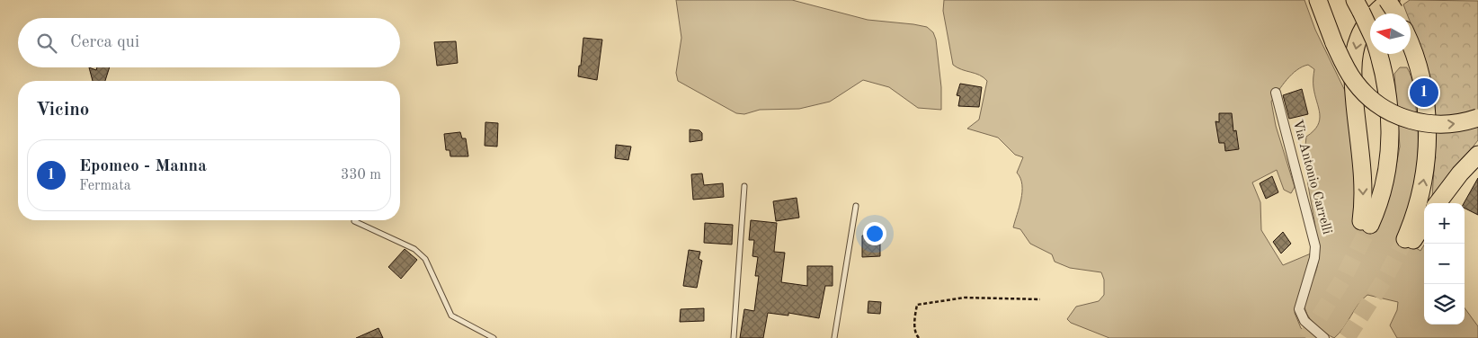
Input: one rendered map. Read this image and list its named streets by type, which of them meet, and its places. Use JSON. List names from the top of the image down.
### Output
{
  "streets": {
    "street": ["Via Antonio Carrelli"]
  },
  "north": "left",
  "page": {
    "search": "Cerca qui",
    "pins": "1",
    "heading": "Vicino",
    "list": [
      {
        "mark": "1",
        "name": "Epomeo - Manna",
        "note": "Fermata",
        "value": "330 m"
      }
    ],
    "map_buttons": ["+", "−"]
  }
}
